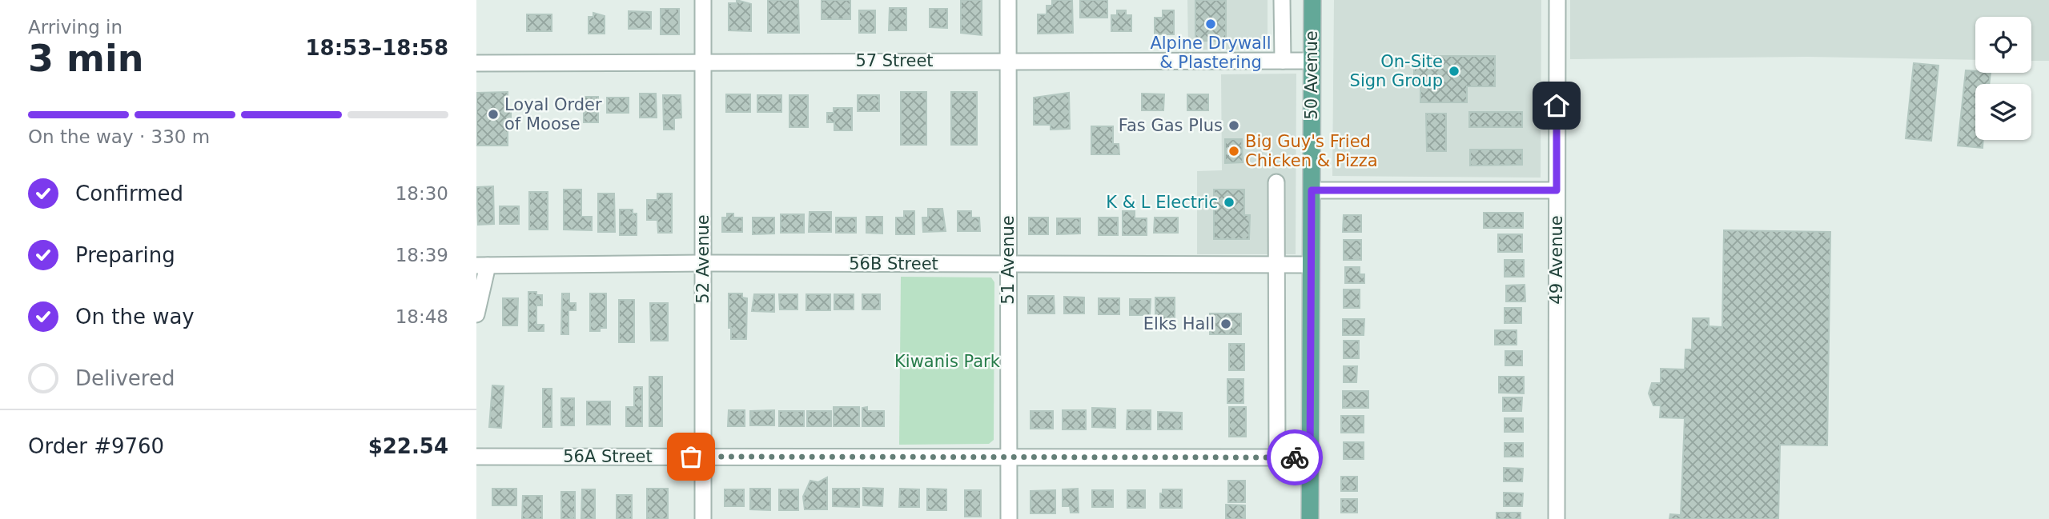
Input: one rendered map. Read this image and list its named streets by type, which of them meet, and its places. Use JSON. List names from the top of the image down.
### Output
{
  "streets": {
    "main road": ["50 Avenue"],
    "street": [
      "57 Street",
      "52 Avenue",
      "51 Avenue",
      "49 Avenue",
      "56B Street",
      "56A Street"
    ]
  },
  "crossings": [
    ["57 Street", "50 Avenue"],
    ["57 Street", "52 Avenue"],
    ["57 Street", "51 Avenue"],
    ["50 Avenue", "56B Street"],
    ["50 Avenue", "56A Street"],
    ["52 Avenue", "56B Street"],
    ["52 Avenue", "56A Street"],
    ["51 Avenue", "56B Street"],
    ["51 Avenue", "56A Street"]
  ],
  "parks": ["Kiwanis Park"],
  "places": [
    "Alpine Drywall & Plastering",
    "On-Site Sign Group",
    "Loyal Order of Moose",
    "Fas Gas Plus",
    "Big Guy's Fried Chicken & Pizza",
    "K & L Electric",
    "Elks Hall"
  ],
  "page": {
    "heading": ["3 min", "Arriving in", "18:53–18:58"],
    "panel": ["Order #9760", "$22.54"],
    "bar": "On the way · 330 m",
    "list": [
      ["Confirmed", "18:30"],
      ["Preparing", "18:39"],
      ["On the way", "18:48"],
      "Delivered"
    ]
  }
}
